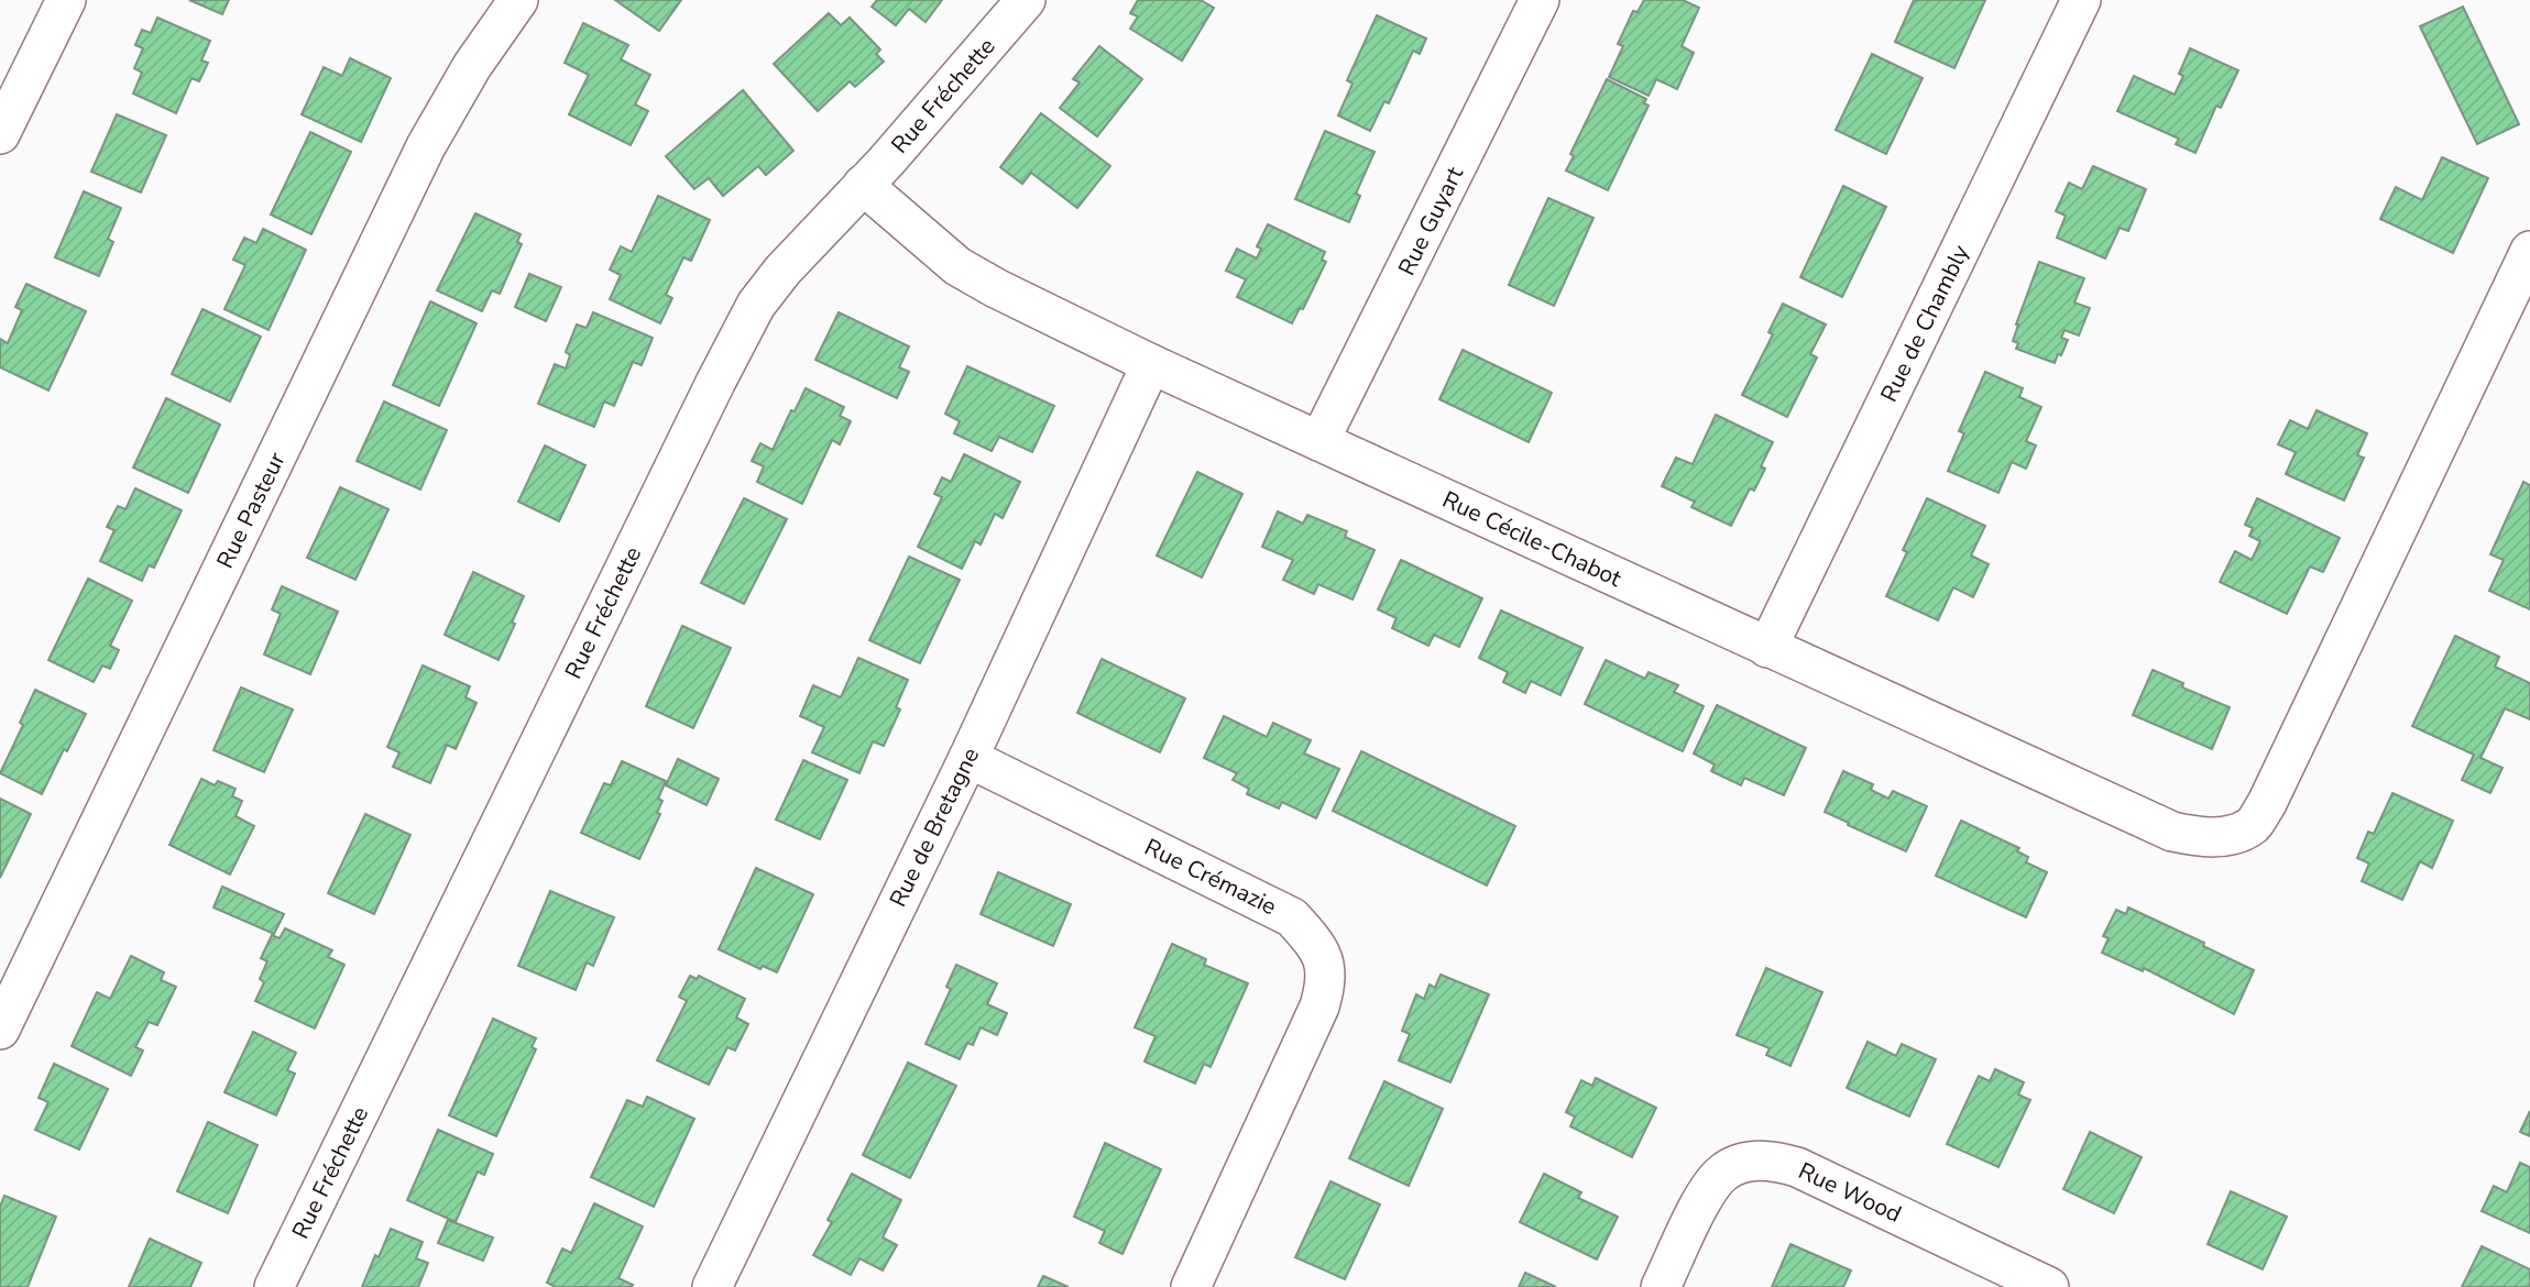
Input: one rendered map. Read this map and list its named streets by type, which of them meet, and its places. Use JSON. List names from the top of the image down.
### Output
{
  "streets": {
    "street": [
      "Rue Fréchette",
      "Rue Guyart",
      "Rue de Chambly",
      "Rue Pasteur",
      "Rue Cécile-Chabot",
      "Rue de Bretagne",
      "Rue Crémazie",
      "Rue Wood"
    ]
  },
  "crossings": [
    ["Rue Fréchette", "Rue Cécile-Chabot"],
    ["Rue Guyart", "Rue Cécile-Chabot"],
    ["Rue de Chambly", "Rue Cécile-Chabot"],
    ["Rue Cécile-Chabot", "Rue de Bretagne"],
    ["Rue de Bretagne", "Rue Crémazie"]
  ]
}
